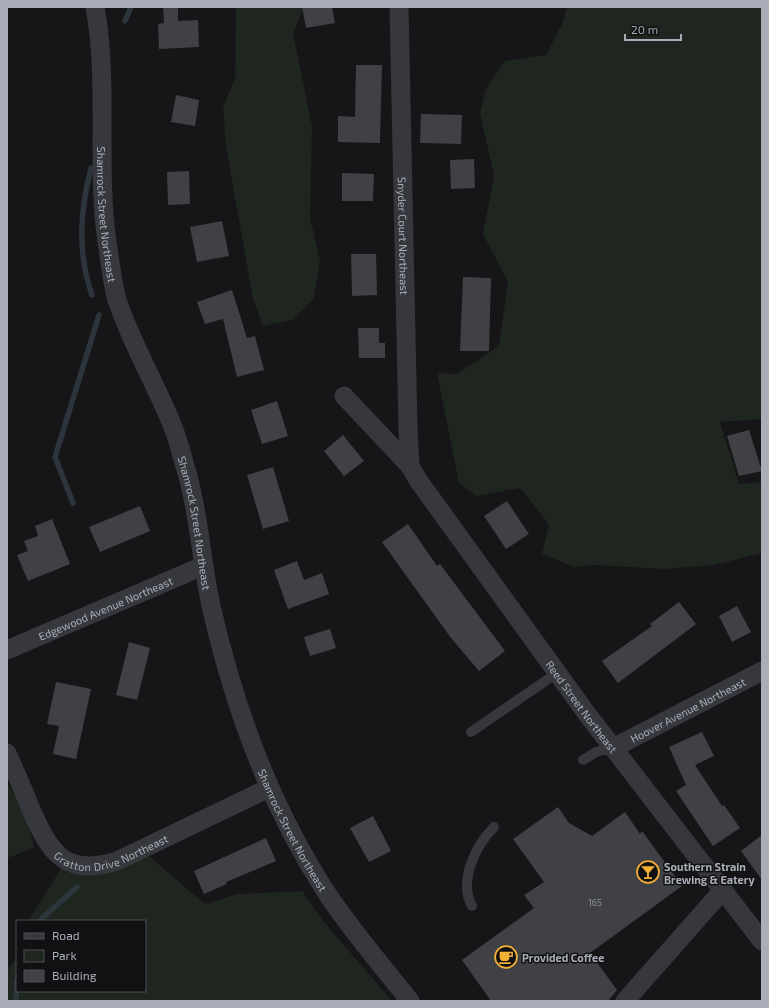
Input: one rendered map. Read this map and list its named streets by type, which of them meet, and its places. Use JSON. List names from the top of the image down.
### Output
{
  "streets": {
    "street": [
      "Shamrock Street Northeast",
      "Snyder Court Northeast",
      "Edgewood Avenue Northeast",
      "Reed Street Northeast",
      "Hoover Avenue Northeast",
      "Gratton Drive Northeast"
    ]
  },
  "crossings": [
    ["Shamrock Street Northeast", "Edgewood Avenue Northeast"],
    ["Shamrock Street Northeast", "Gratton Drive Northeast"],
    ["Snyder Court Northeast", "Reed Street Northeast"],
    ["Reed Street Northeast", "Hoover Avenue Northeast"]
  ],
  "places": {
    "bar": ["Southern Strain Brewing & Eatery"],
    "cafe": ["Provided Coffee"]
  },
  "house_numbers": ["165"],
  "legend": ["Road", "Park", "Building"],
  "scale_bar": "20 m"
}
